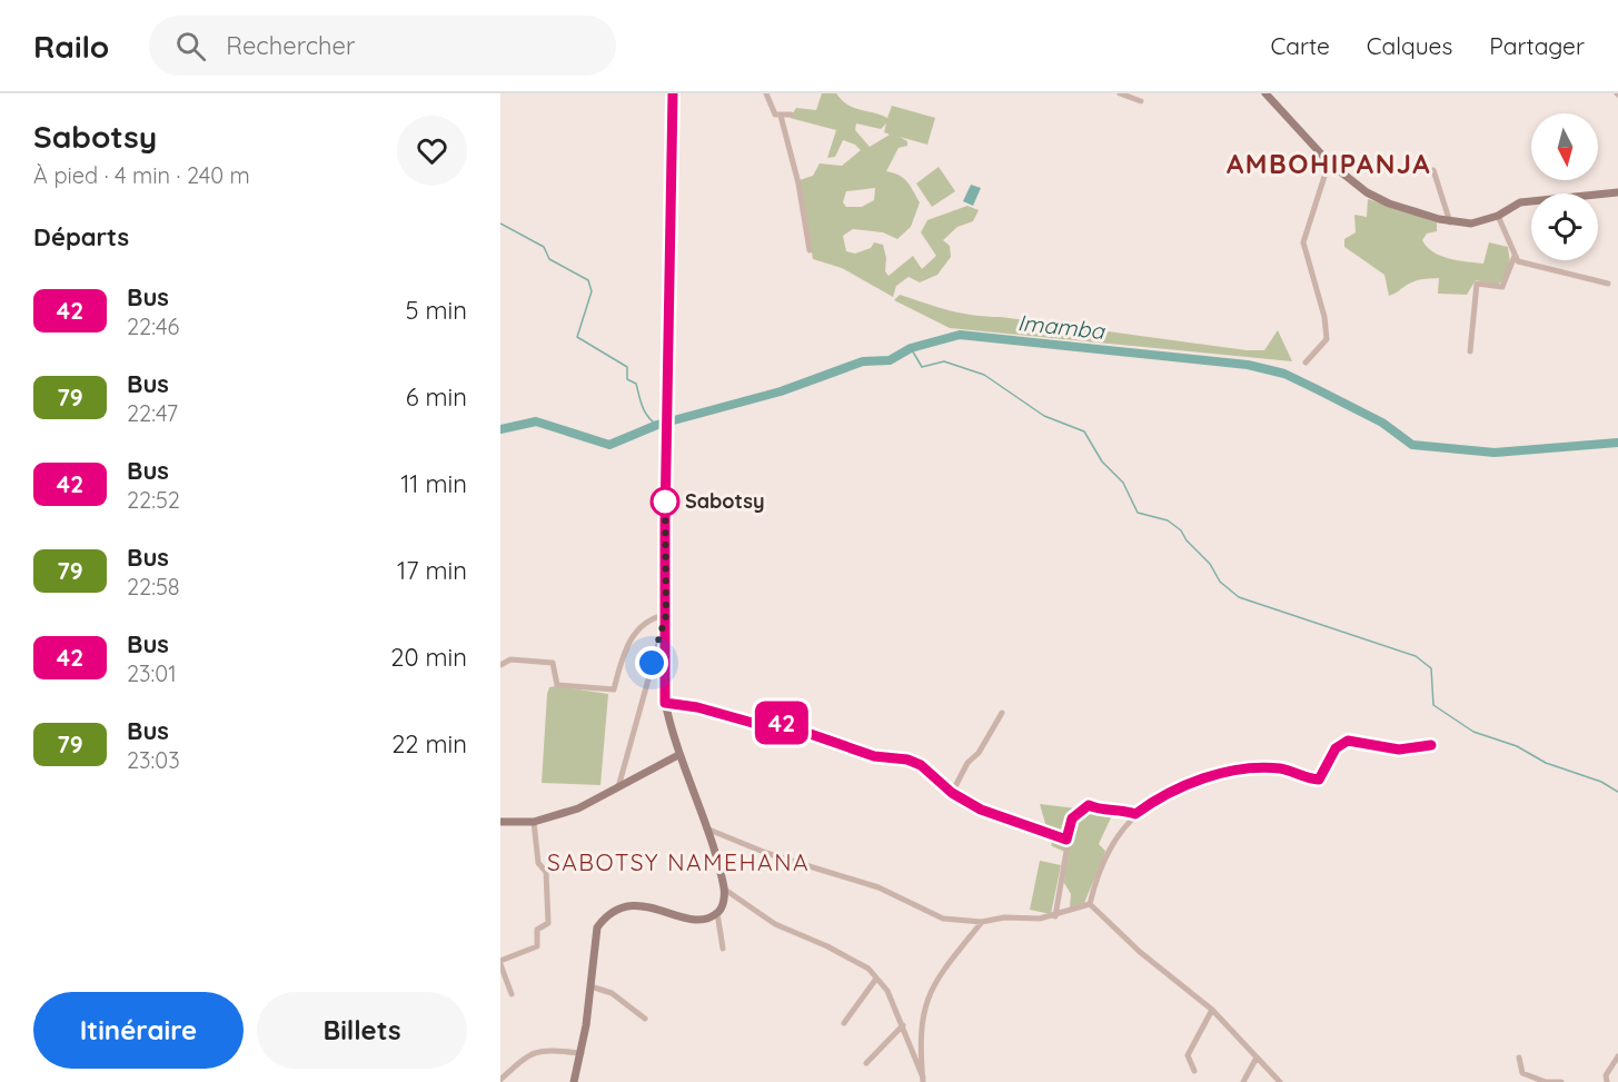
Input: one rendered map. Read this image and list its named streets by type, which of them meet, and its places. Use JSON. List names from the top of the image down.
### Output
{
  "districts": ["AMBOHIPANJA", "SABOTSY NAMEHANA"],
  "water": ["Imamba"],
  "places": ["Sabotsy"],
  "lines": ["bus line 42"],
  "north": "bottom",
  "page": {
    "header": "Railo",
    "search": "Rechercher",
    "nav": ["Carte", "Calques", "Partager"],
    "heading": [
      ["Sabotsy", "À pied · 4 min · 240 m"],
      "Départs"
    ],
    "on_map": "42",
    "list": [
      {
        "mark": "42",
        "name": "Bus",
        "note": "22:46",
        "value": "5 min"
      },
      {
        "mark": "79",
        "name": "Bus",
        "note": "22:47",
        "value": "6 min"
      },
      {
        "mark": "42",
        "name": "Bus",
        "note": "22:52",
        "value": "11 min"
      },
      {
        "mark": "79",
        "name": "Bus",
        "note": "22:58",
        "value": "17 min"
      },
      {
        "mark": "42",
        "name": "Bus",
        "note": "23:01",
        "value": "20 min"
      },
      {
        "mark": "79",
        "name": "Bus",
        "note": "23:03",
        "value": "22 min"
      }
    ],
    "buttons": ["Itinéraire", "Billets"]
  }
}
